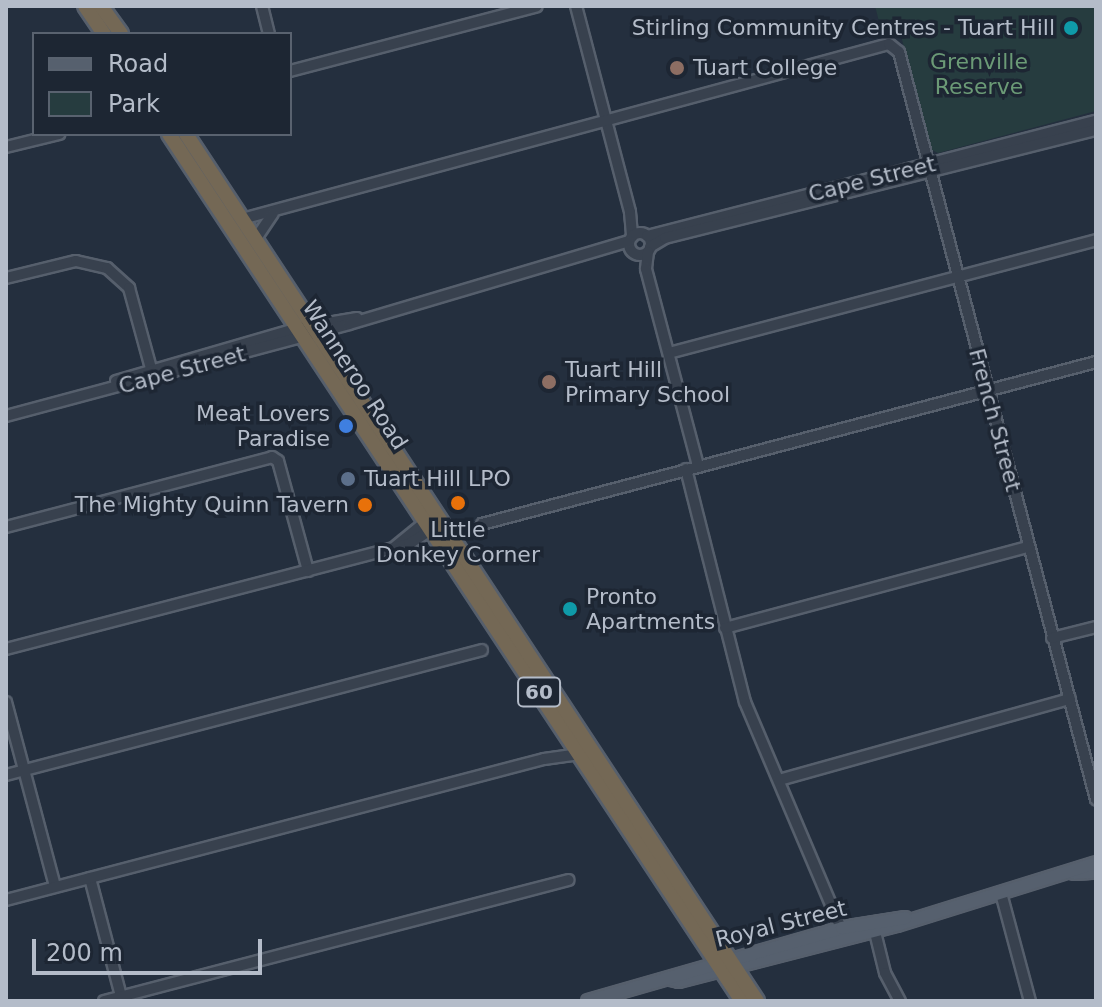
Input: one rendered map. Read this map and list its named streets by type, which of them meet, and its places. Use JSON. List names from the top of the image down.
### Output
{
  "streets": {
    "highway": ["Wanneroo Road", "60"],
    "main road": ["Royal Street"],
    "street": ["Cape Street", "French Street"]
  },
  "crossings": [
    ["Cape Street", "Wanneroo Road"],
    ["Cape Street", "French Street"],
    ["Wanneroo Road", "Royal Street"]
  ],
  "parks": ["Grenville Reserve"],
  "places": [
    "Stirling Community Centres - Tuart Hill",
    "Tuart College",
    "Tuart Hill Primary School",
    "Meat Lovers Paradise",
    "Tuart Hill LPO",
    "Little Donkey Corner",
    "The Mighty Quinn Tavern",
    "Pronto Apartments"
  ],
  "legend": ["Road", "Park"],
  "scale_bar": "200 m"
}
